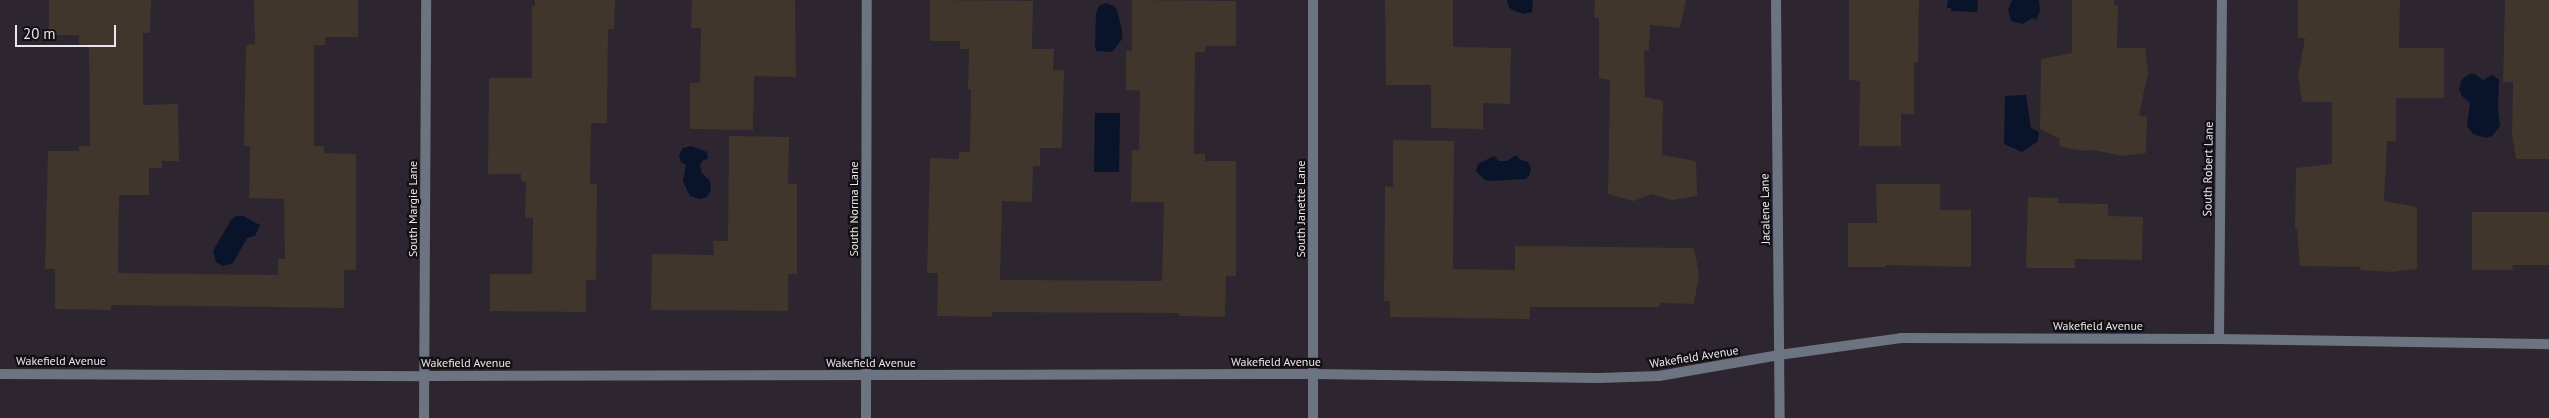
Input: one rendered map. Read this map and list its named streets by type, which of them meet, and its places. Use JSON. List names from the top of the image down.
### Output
{
  "streets": {
    "street": [
      "South Robert Lane",
      "South Margie Lane",
      "South Norma Lane",
      "South Janette Lane",
      "Jacalene Lane",
      "Wakefield Avenue"
    ]
  },
  "crossings": [
    ["South Robert Lane", "Wakefield Avenue"],
    ["South Margie Lane", "Wakefield Avenue"],
    ["South Norma Lane", "Wakefield Avenue"],
    ["South Janette Lane", "Wakefield Avenue"],
    ["Jacalene Lane", "Wakefield Avenue"]
  ],
  "scale_bar": "20 m"
}
